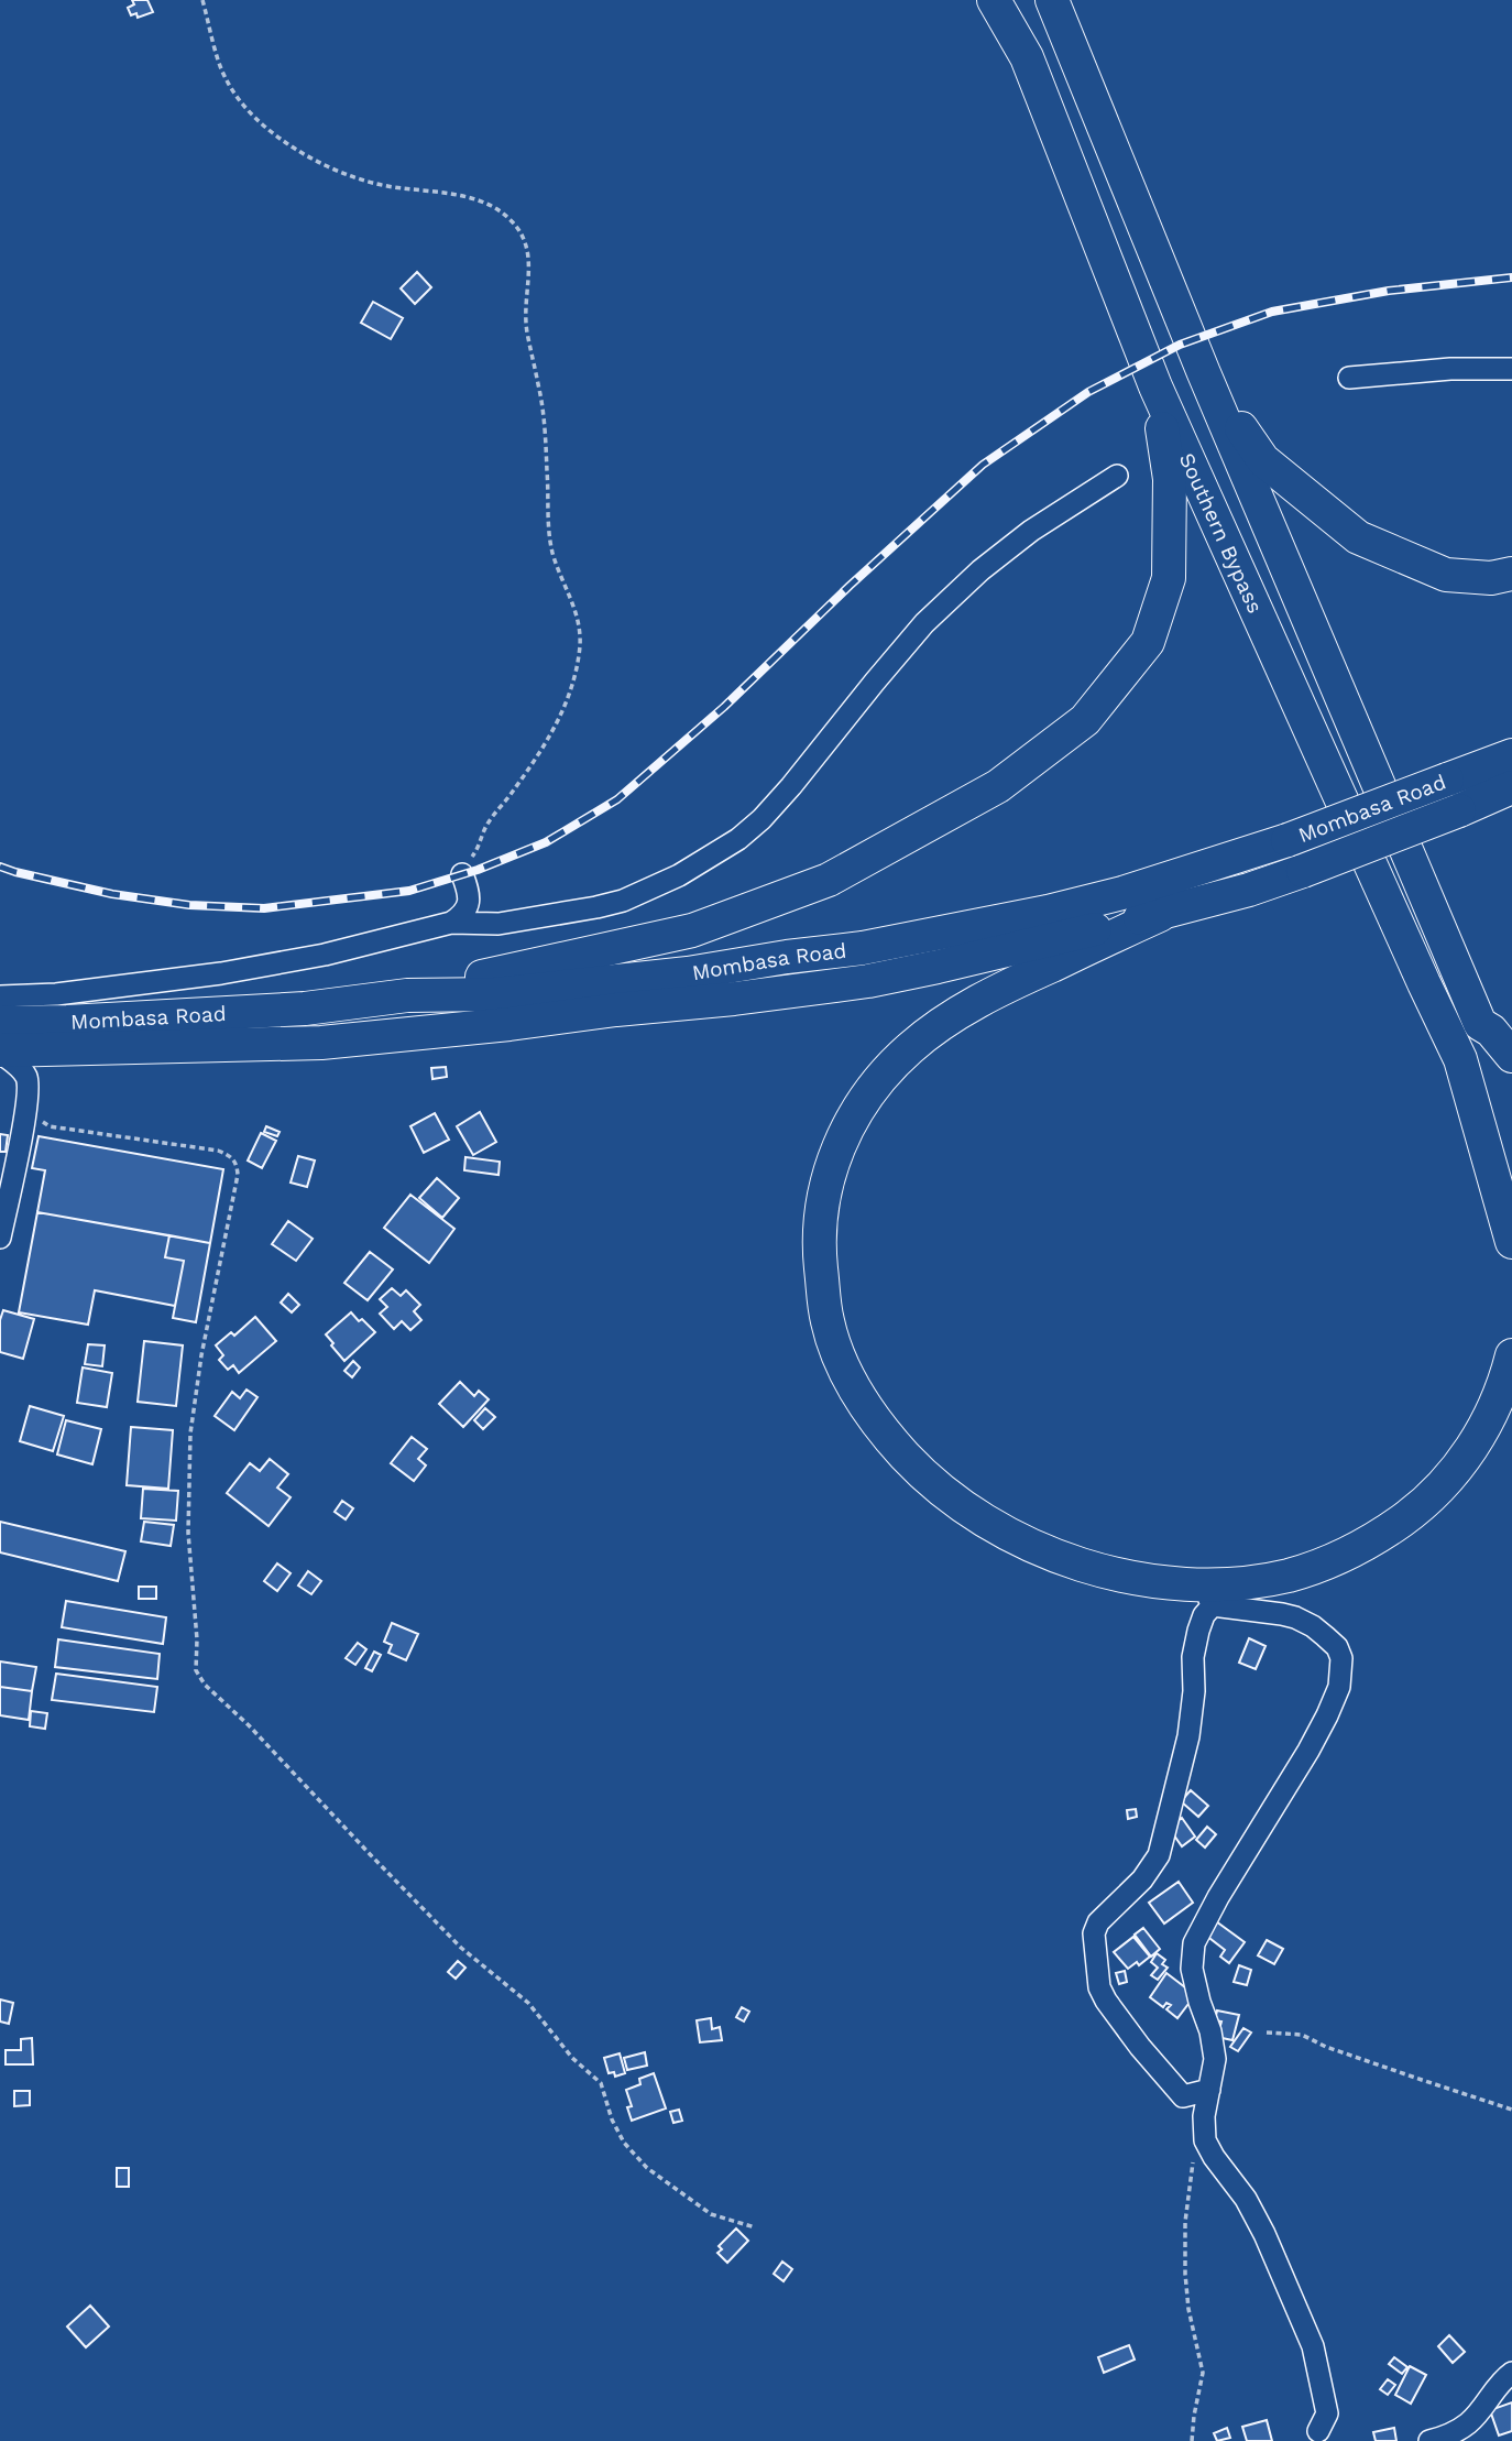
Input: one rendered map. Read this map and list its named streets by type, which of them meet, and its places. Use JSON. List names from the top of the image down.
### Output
{
  "streets": {
    "highway": ["Southern Bypass", "Mombasa Road"]
  }
}
